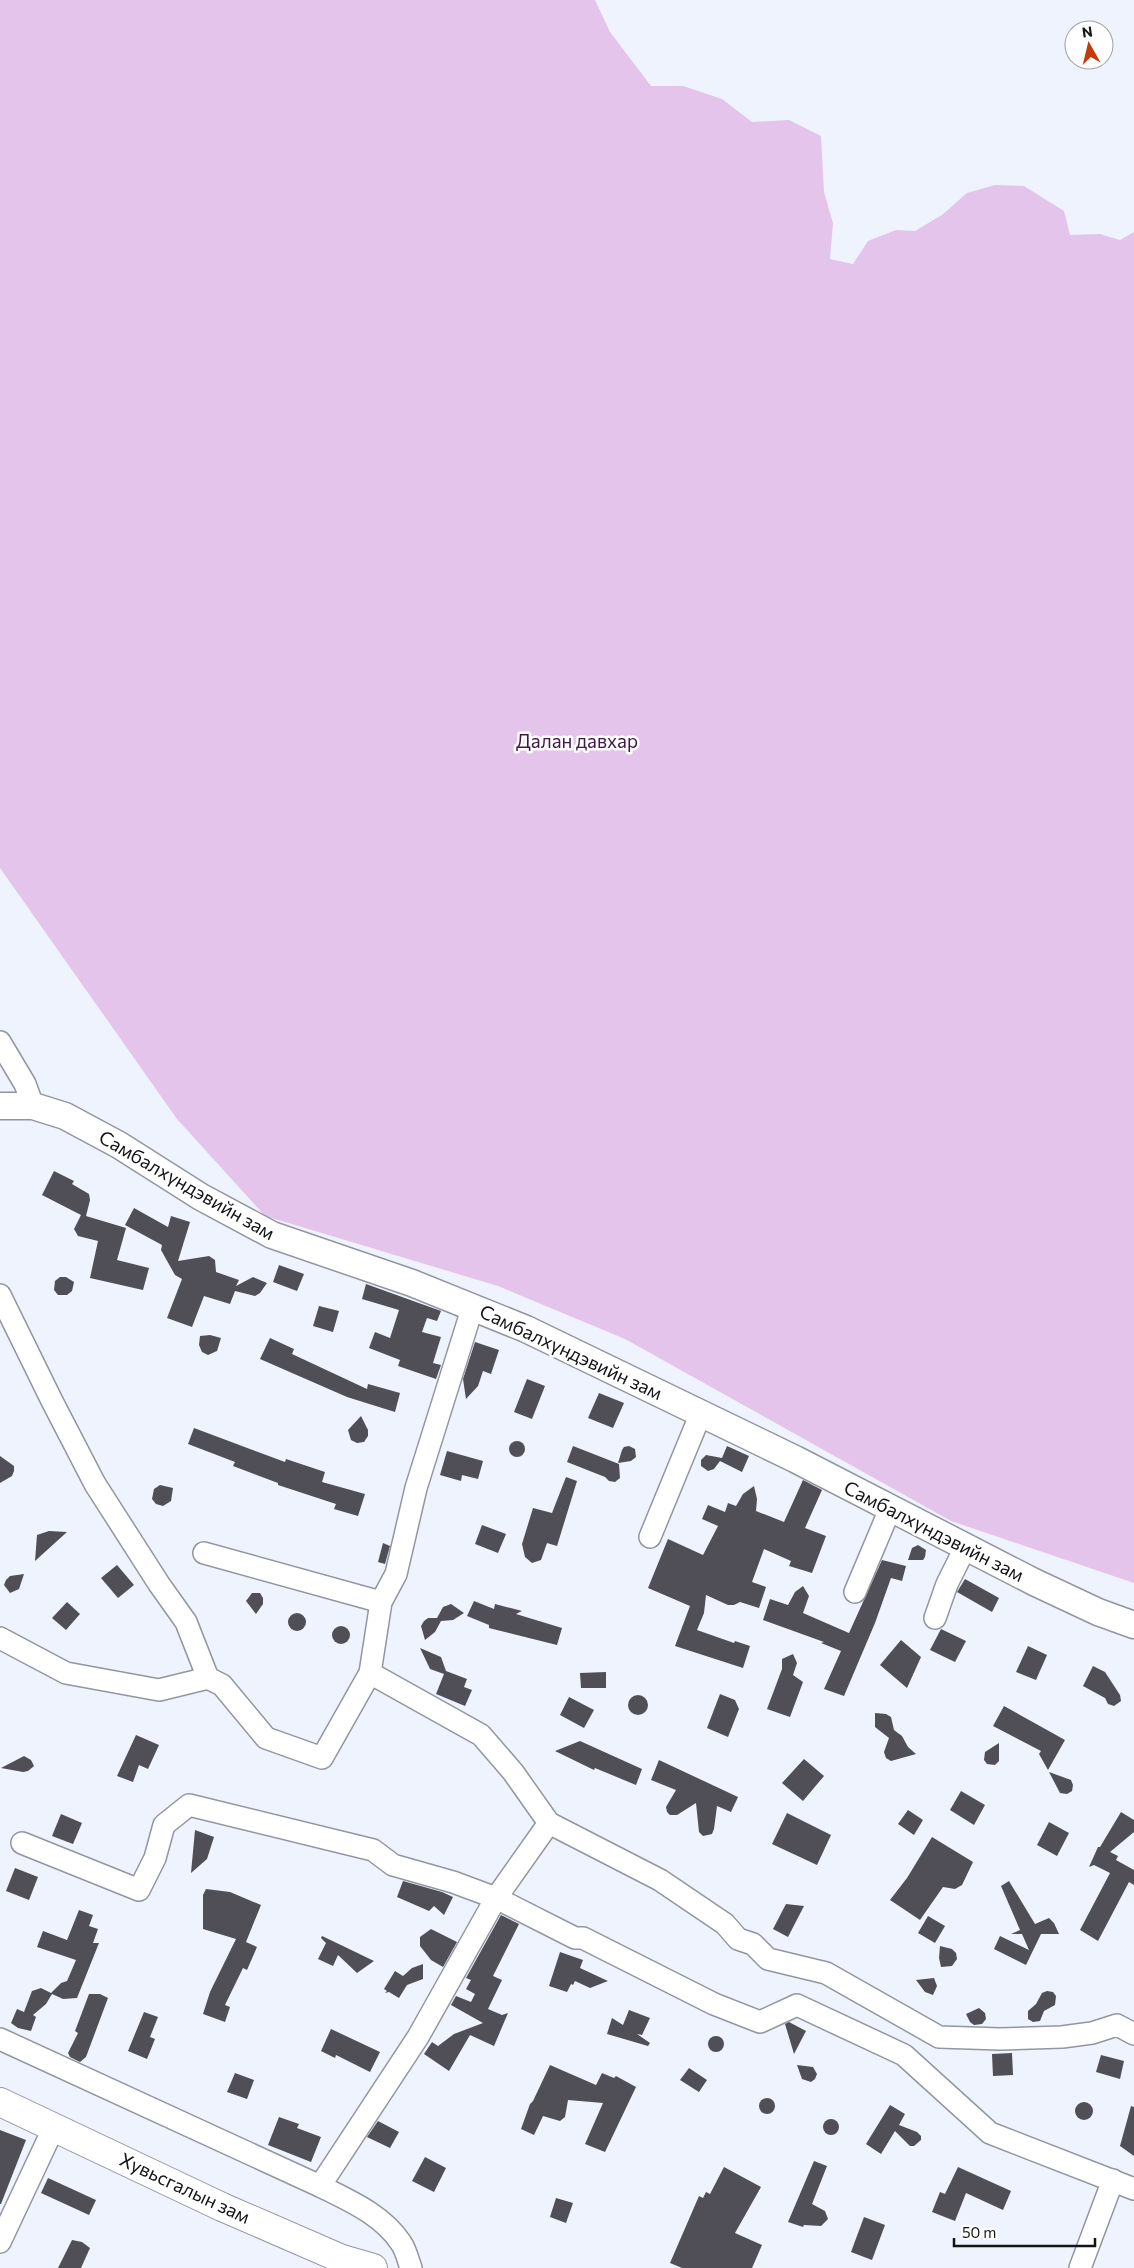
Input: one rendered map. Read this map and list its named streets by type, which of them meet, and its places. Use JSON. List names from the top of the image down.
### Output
{
  "streets": {
    "main road": ["Хувьсгалын зам"],
    "street": ["Самбалхүндэвийн зам"]
  },
  "parks": ["Далан давхар"],
  "scale_bar": "50 m",
  "north": "top"
}
